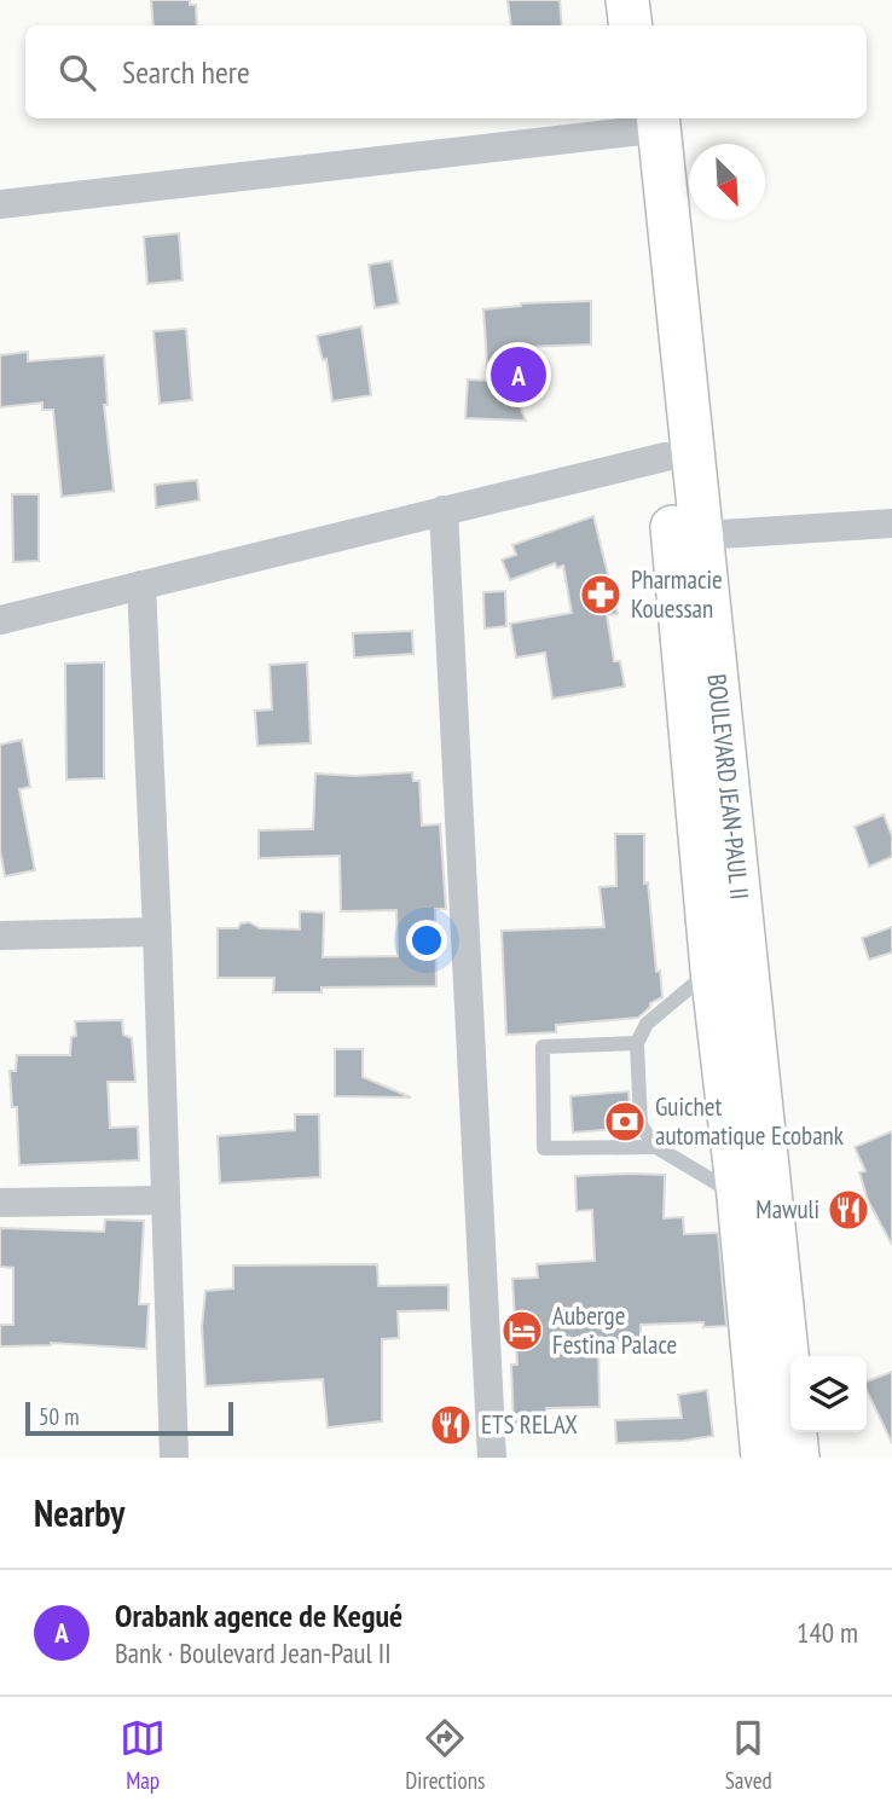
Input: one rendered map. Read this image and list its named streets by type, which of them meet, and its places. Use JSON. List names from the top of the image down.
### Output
{
  "streets": {
    "main road": ["BOULEVARD JEAN-PAUL II"]
  },
  "places": {
    "pharmacy": ["Pharmacie Kouessan"],
    "bank": ["Guichet automatique Ecobank"],
    "restaurant": ["Mawuli", "ETS RELAX"],
    "hotel": ["Auberge Festina Palace"]
  },
  "scale_bar": "50 m",
  "north": "bottom right",
  "page": {
    "search": "Search here",
    "pins": "A",
    "scale": "50 m",
    "heading": "Nearby",
    "list": [
      {
        "mark": "A",
        "name": "Orabank agence de Kegué",
        "note": "Bank · Boulevard Jean-Paul II",
        "value": "140 m"
      }
    ],
    "nav": ["Map", "Directions", "Saved"]
  }
}
